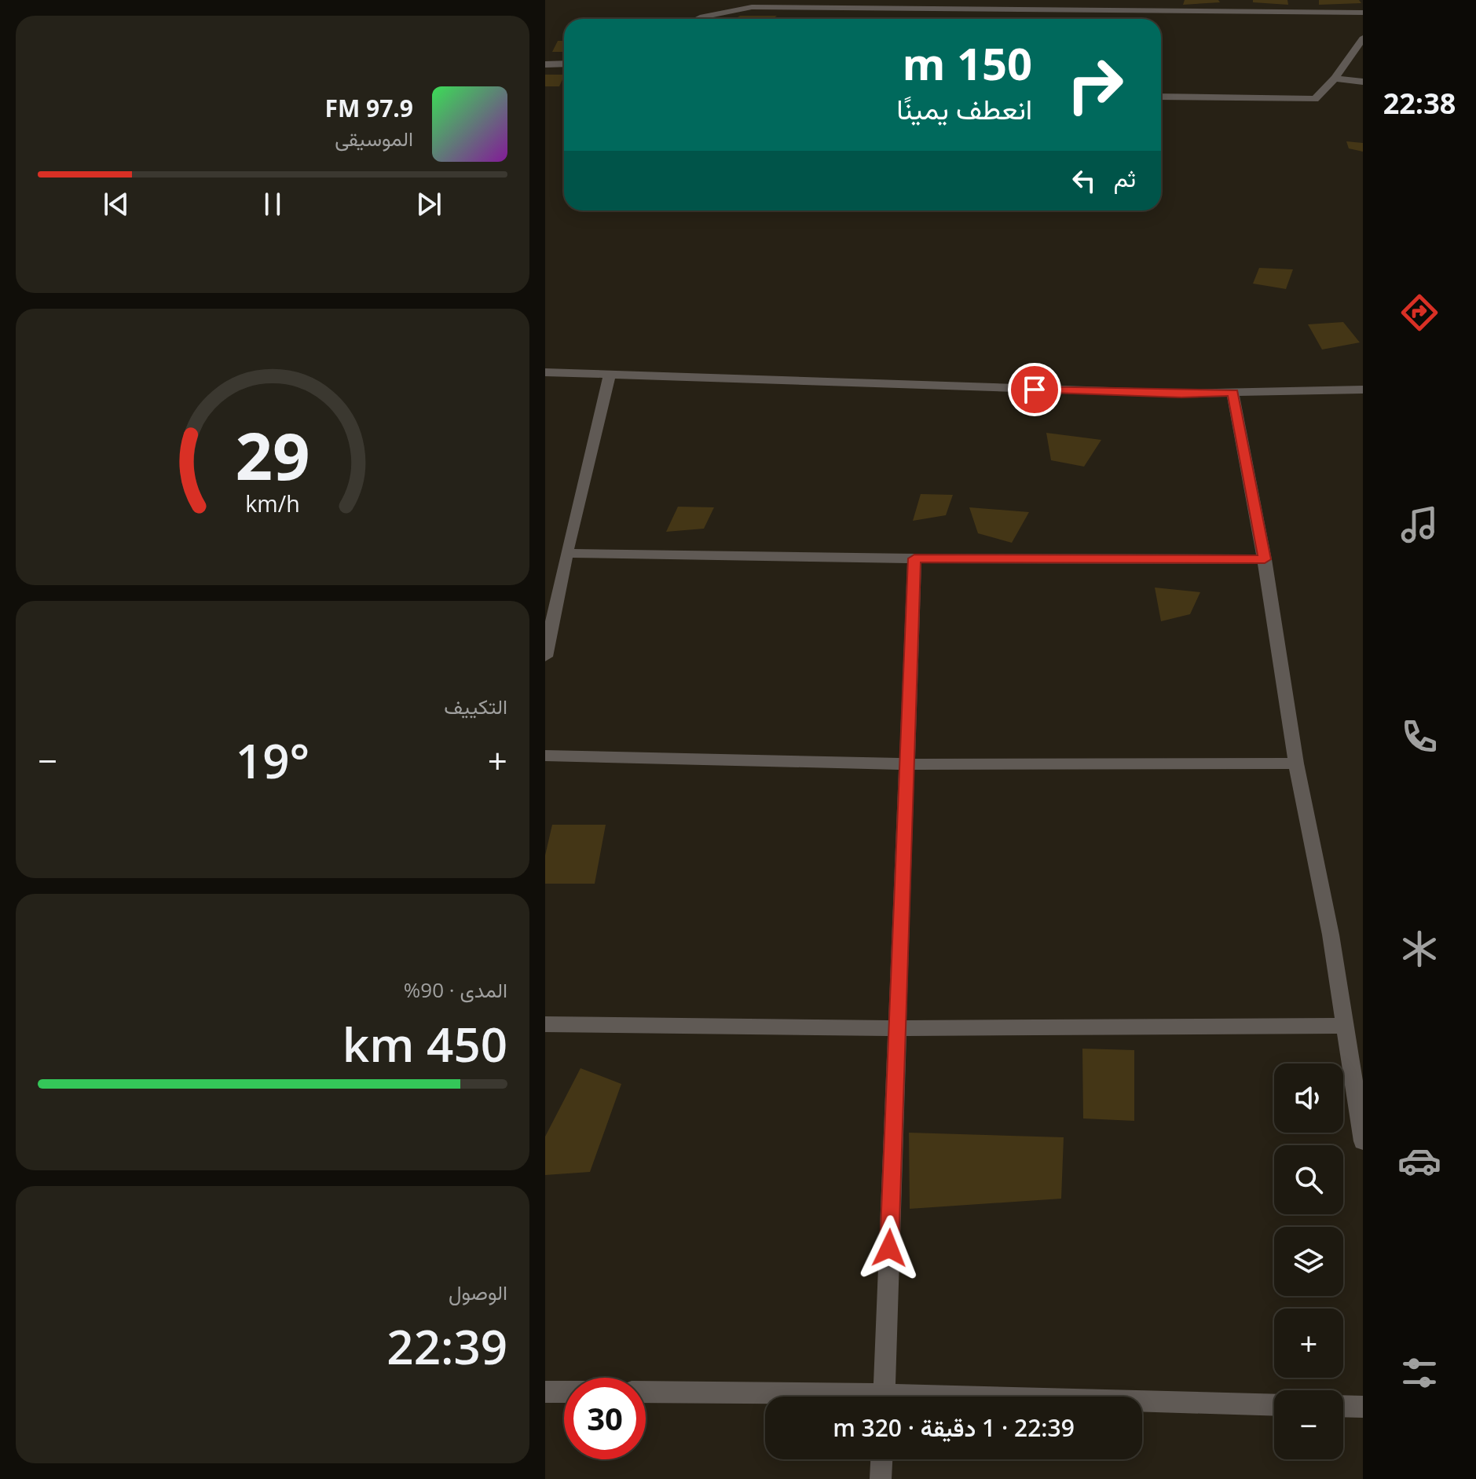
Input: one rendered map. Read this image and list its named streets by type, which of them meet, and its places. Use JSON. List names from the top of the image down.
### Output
{
  "page": {
    "tabs": "22:38",
    "turn": ["150 m", "انعطف يمينًا"],
    "song": ["97.9 FM", "الموسيقى"],
    "then": "ثم",
    "tile": [
      "التكييف",
      ["المدى · 90%", "450 km"],
      ["الوصول", "22:39"]
    ],
    "heat": ["−", "19°", "+"],
    "map_buttons": ["+", "−"],
    "limit": "30",
    "trip": "22:39 · 1 دقيقة · 320 m",
    "gauge": ["29", "km/h"]
  }
}
